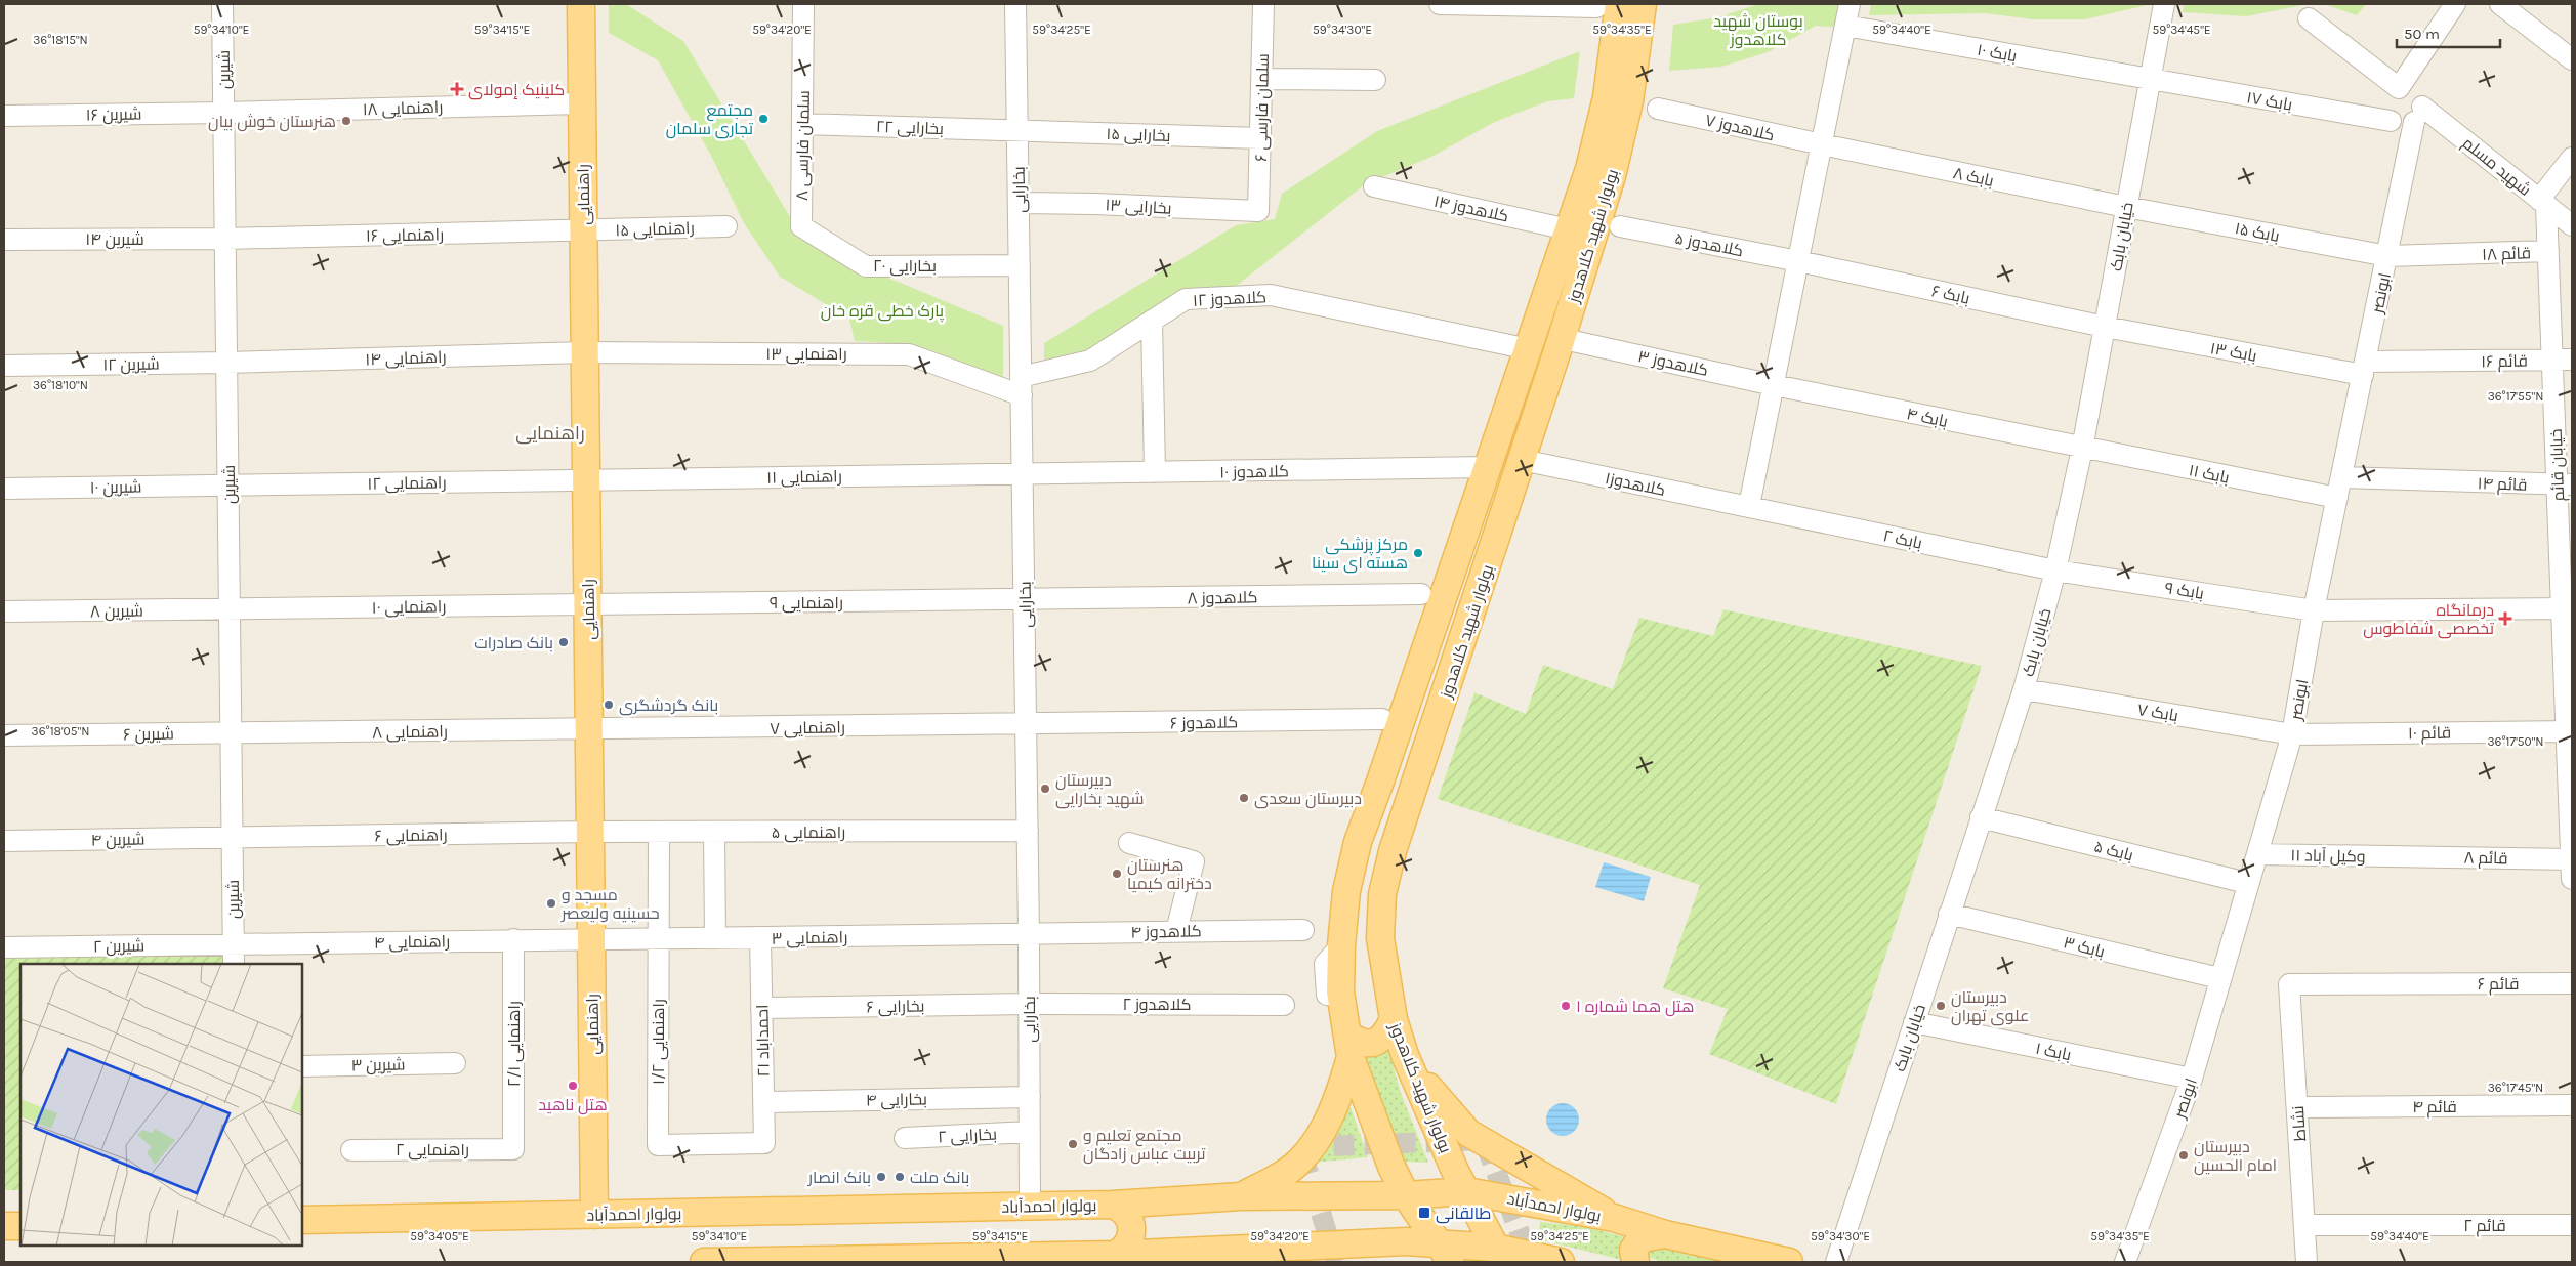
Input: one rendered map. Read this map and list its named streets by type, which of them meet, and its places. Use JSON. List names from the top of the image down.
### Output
{
  "streets": {
    "main road": ["راهنمایی", "بولوار شهید کلاهدوز", "بولوار احمدآباد"],
    "street": [
      "بابک ۱۰",
      "شیرین",
      "بابک ۱۷",
      "راهنمایی ۱۸",
      "سلمان فارسی ۶",
      "شیرین ۱۶",
      "بخارایی ۲۲",
      "کلاهدوز ۷",
      "بخارایی ۱۵",
      "سلمان فارسی ۸",
      "شهید مسلم",
      "بابک ۸",
      "بخارایی",
      "بخارایی ۱۳",
      "کلاهدوز ۱۴",
      "راهنمایی ۱۵",
      "بابک ۱۵",
      "راهنمایی ۱۶",
      "خیابان بابک",
      "شیرین ۱۴",
      "کلاهدوز ۵",
      "قائم ۱۸",
      "بخارایی ۲۰",
      "ابونصر",
      "بابک ۶",
      "کلاهدوز ۱۲",
      "بابک ۱۳",
      "راهنمایی ۱۳",
      "راهنمایی ۱۴",
      "قائم ۱۶",
      "کلاهدوز ۳",
      "شیرین ۱۲",
      "بابک ۴",
      "خیابان قائم",
      "کلاهدوز ۱۰",
      "بابک ۱۱",
      "راهنمایی ۱۱",
      "راهنمایی ۱۲",
      "کلاهدوز۱",
      "قائم ۱۴",
      "شیرین ۱۰",
      "بابک ۲",
      "بابک ۹",
      "کلاهدوز ۸",
      "راهنمایی ۹",
      "راهنمایی ۱۰",
      "شیرین ۸",
      "بابک ۷",
      "کلاهدوز ۶",
      "راهنمایی ۷",
      "راهنمایی ۸",
      "قائم ۱۰",
      "شیرین ۶",
      "راهنمایی ۵",
      "راهنمایی ۶",
      "شیرین ۴",
      "بابک ۵",
      "وکیل آباد ۱۱",
      "قائم ۸",
      "کلاهدوز ۴",
      "راهنمایی ۳",
      "راهنمایی ۴",
      "شیرین ۲",
      "بابک ۳",
      "قائم ۶",
      "کلاهدوز ۲",
      "بخارایی ۶",
      "احمداباد ۲۱",
      "راهنمایی ۱/۲",
      "راهنمایی ۲/۱",
      "بابک ۱",
      "شیرین ۳",
      "بخارایی ۴",
      "قائم ۴",
      "نشاط",
      "بخارایی ۲",
      "راهنمایی ۲",
      "قائم ۲"
    ]
  },
  "crossings": [
    ["بابک ۱۰", "بابک ۱۷"],
    ["بابک ۱۰", "خیابان بابک"],
    ["شیرین", "راهنمایی ۱۸"],
    ["شیرین", "شیرین ۱۶"],
    ["شیرین", "راهنمایی ۱۶"],
    ["شیرین", "شیرین ۱۴"],
    ["شیرین", "راهنمایی ۱۴"],
    ["شیرین", "شیرین ۱۲"],
    ["شیرین", "راهنمایی ۱۲"],
    ["شیرین", "شیرین ۱۰"],
    ["شیرین", "راهنمایی ۱۰"],
    ["شیرین", "شیرین ۸"],
    ["شیرین", "راهنمایی ۸"],
    ["شیرین", "شیرین ۶"],
    ["شیرین", "راهنمایی ۶"],
    ["شیرین", "شیرین ۴"],
    ["شیرین", "راهنمایی ۴"],
    ["شیرین", "شیرین ۲"],
    ["بابک ۱۷", "شهید مسلم"],
    ["بابک ۱۷", "خیابان بابک"],
    ["بابک ۱۷", "ابونصر"],
    ["راهنمایی ۱۸", "شیرین ۱۶"],
    ["راهنمایی ۱۸", "راهنمایی"],
    ["سلمان فارسی ۶", "بخارایی ۱۵"],
    ["سلمان فارسی ۶", "بخارایی ۱۳"],
    ["بخارایی ۲۲", "بخارایی ۱۵"],
    ["بخارایی ۲۲", "سلمان فارسی ۸"],
    ["بخارایی ۲۲", "بخارایی"],
    ["کلاهدوز ۷", "بابک ۸"],
    ["بخارایی ۱۵", "بخارایی"],
    ["سلمان فارسی ۸", "بخارایی ۲۰"],
    ["شهید مسلم", "ابونصر"],
    ["شهید مسلم", "خیابان قائم"],
    ["بابک ۸", "بابک ۱۵"],
    ["بابک ۸", "خیابان بابک"],
    ["بخارایی", "بخارایی ۱۳"],
    ["بخارایی", "بخارایی ۲۰"],
    ["بخارایی", "کلاهدوز ۱۲"],
    ["بخارایی", "راهنمایی ۱۳"],
    ["بخارایی", "کلاهدوز ۱۰"],
    ["بخارایی", "راهنمایی ۱۱"],
    ["بخارایی", "کلاهدوز ۸"],
    ["بخارایی", "راهنمایی ۹"],
    ["بخارایی", "کلاهدوز ۶"],
    ["بخارایی", "راهنمایی ۷"],
    ["بخارایی", "راهنمایی ۵"],
    ["بخارایی", "کلاهدوز ۴"],
    ["بخارایی", "راهنمایی ۳"],
    ["بخارایی", "کلاهدوز ۲"],
    ["بخارایی", "بخارایی ۶"],
    ["بخارایی", "بخارایی ۴"],
    ["بخارایی", "بخارایی ۲"],
    ["بخارایی", "بولوار احمدآباد"],
    ["راهنمایی", "راهنمایی ۱۵"],
    ["راهنمایی", "راهنمایی ۱۶"],
    ["راهنمایی", "راهنمایی ۱۳"],
    ["راهنمایی", "راهنمایی ۱۴"],
    ["راهنمایی", "راهنمایی ۱۱"],
    ["راهنمایی", "راهنمایی ۱۲"],
    ["راهنمایی", "راهنمایی ۹"],
    ["راهنمایی", "راهنمایی ۱۰"],
    ["راهنمایی", "راهنمایی ۷"],
    ["راهنمایی", "راهنمایی ۸"],
    ["راهنمایی", "راهنمایی ۵"],
    ["راهنمایی", "راهنمایی ۶"],
    ["راهنمایی", "راهنمایی ۳"],
    ["راهنمایی", "راهنمایی ۴"],
    ["راهنمایی", "بولوار احمدآباد"],
    ["کلاهدوز ۱۴", "بولوار شهید کلاهدوز"],
    ["راهنمایی ۱۵", "راهنمایی ۱۶"],
    ["بابک ۱۵", "خیابان بابک"],
    ["بابک ۱۵", "قائم ۱۸"],
    ["بابک ۱۵", "ابونصر"],
    ["راهنمایی ۱۶", "شیرین ۱۴"],
    ["بولوار شهید کلاهدوز", "کلاهدوز ۱۰"],
    ["بولوار شهید کلاهدوز", "کلاهدوز۱"],
    ["بولوار شهید کلاهدوز", "بولوار احمدآباد"],
    ["خیابان بابک", "بابک ۶"],
    ["خیابان بابک", "بابک ۱۳"],
    ["خیابان بابک", "بابک ۴"],
    ["خیابان بابک", "بابک ۱۱"],
    ["خیابان بابک", "بابک ۲"],
    ["خیابان بابک", "بابک ۹"],
    ["خیابان بابک", "بابک ۷"],
    ["خیابان بابک", "بابک ۵"],
    ["خیابان بابک", "بابک ۳"],
    ["خیابان بابک", "بابک ۱"],
    ["کلاهدوز ۵", "بابک ۶"],
    ["قائم ۱۸", "خیابان قائم"],
    ["ابونصر", "بابک ۱۳"],
    ["ابونصر", "بابک ۱۱"],
    ["ابونصر", "قائم ۱۴"],
    ["ابونصر", "بابک ۹"],
    ["ابونصر", "بابک ۷"],
    ["ابونصر", "قائم ۱۰"],
    ["ابونصر", "بابک ۵"],
    ["ابونصر", "وکیل آباد ۱۱"],
    ["ابونصر", "بابک ۳"],
    ["ابونصر", "بابک ۱"],
    ["بابک ۶", "بابک ۱۳"],
    ["کلاهدوز ۱۲", "راهنمایی ۱۳"],
    ["بابک ۱۳", "قائم ۱۶"],
    ["راهنمایی ۱۳", "راهنمایی ۱۴"],
    ["راهنمایی ۱۴", "شیرین ۱۲"],
    ["قائم ۱۶", "خیابان قائم"],
    ["کلاهدوز ۳", "بابک ۴"],
    ["بابک ۴", "بابک ۱۱"],
    ["خیابان قائم", "قائم ۱۴"],
    ["خیابان قائم", "بابک ۹"],
    ["خیابان قائم", "قائم ۱۰"],
    ["خیابان قائم", "قائم ۸"],
    ["کلاهدوز ۱۰", "راهنمایی ۱۱"],
    ["راهنمایی ۱۱", "راهنمایی ۱۲"],
    ["راهنمایی ۱۲", "شیرین ۱۰"],
    ["کلاهدوز۱", "بابک ۲"],
    ["بابک ۲", "بابک ۹"],
    ["کلاهدوز ۸", "راهنمایی ۹"],
    ["راهنمایی ۹", "راهنمایی ۱۰"],
    ["راهنمایی ۱۰", "شیرین ۸"],
    ["بابک ۷", "قائم ۱۰"],
    ["کلاهدوز ۶", "راهنمایی ۷"],
    ["راهنمایی ۷", "راهنمایی ۸"],
    ["راهنمایی ۸", "شیرین ۶"],
    ["راهنمایی ۵", "راهنمایی ۶"],
    ["راهنمایی ۵", "راهنمایی ۱/۲"],
    ["راهنمایی ۶", "شیرین ۴"],
    ["وکیل آباد ۱۱", "قائم ۸"],
    ["کلاهدوز ۴", "راهنمایی ۳"],
    ["راهنمایی ۳", "راهنمایی ۴"],
    ["راهنمایی ۳", "احمداباد ۲۱"],
    ["راهنمایی ۳", "راهنمایی ۱/۲"],
    ["راهنمایی ۴", "شیرین ۲"],
    ["راهنمایی ۴", "راهنمایی ۲/۱"],
    ["قائم ۶", "نشاط"],
    ["کلاهدوز ۲", "بخارایی ۶"],
    ["بخارایی ۶", "احمداباد ۲۱"],
    ["احمداباد ۲۱", "راهنمایی ۱/۲"],
    ["احمداباد ۲۱", "بخارایی ۴"],
    ["راهنمایی ۲/۱", "راهنمایی ۲"],
    ["قائم ۴", "نشاط"],
    ["نشاط", "قائم ۲"]
  ],
  "districts": ["راهنمایی"],
  "parks": ["بوستان شهید کلاهدوز", "پارک خطی قره خان"],
  "places": {
    "health": ["کلینیک إمولای", "درمانگاه تخصصی شفاطوس"],
    "other": [
      "مجتمع تجاری سلمان",
      "هنرستان خوش بیان",
      "مرکز پزشکی هسته ای سینا",
      "بانک صادرات",
      "بانک گردشگری",
      "دبیرستان شهید بخارایی",
      "دبیرستان سعدی",
      "هنرستان دخترانه کیمیا",
      "مسجد و حسینیه ولیعصر",
      "هتل هما شماره ۱",
      "دبیرستان علوی تهران",
      "هتل ناهید",
      "مجتمع تعلیم و تربیت عباس زادگان",
      "دبیرستان امام الحسین",
      "بانک انصار",
      "بانک ملت"
    ],
    "transit": ["طالقانی"]
  },
  "scale_bar": "50 m",
  "coordinates": [
    "59°34'10\"E",
    "59°34'15\"E",
    "59°34'20\"E",
    "59°34'25\"E",
    "59°34'30\"E",
    "59°34'35\"E",
    "59°34'40\"E",
    "59°34'45\"E",
    "36°18'15\"N",
    "36°18'10\"N",
    "36°17'55\"N",
    "36°18'05\"N",
    "36°17'50\"N",
    "36°17'45\"N",
    "59°34'05\"E"
  ]
}
